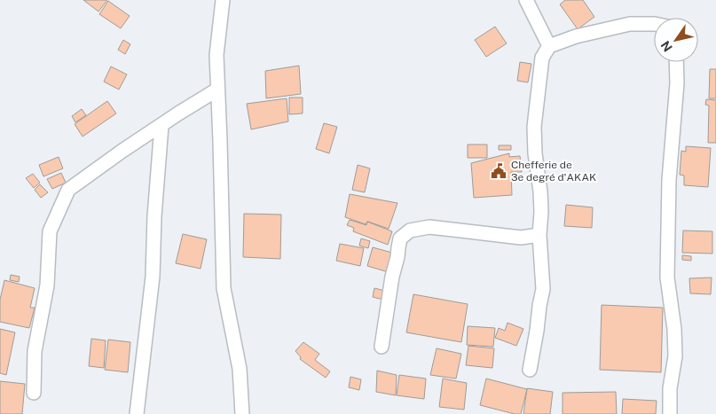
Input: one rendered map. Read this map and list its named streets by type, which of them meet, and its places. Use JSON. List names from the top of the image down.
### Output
{
  "places": {
    "public building": ["Chefferie de 3e degré d'AKAK"]
  },
  "north": "bottom left"
}
